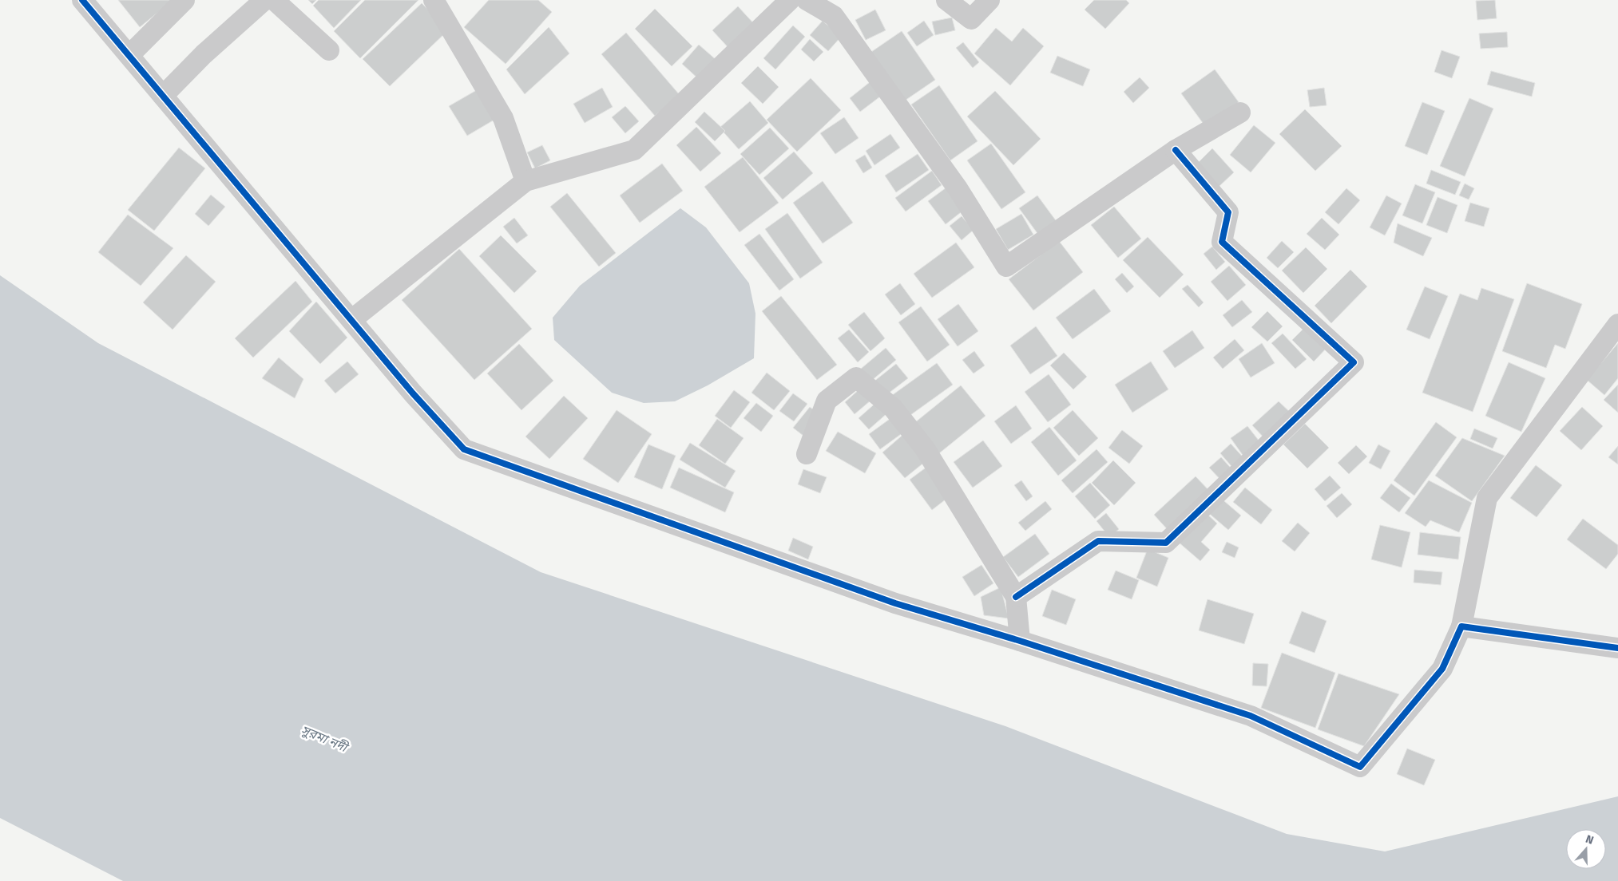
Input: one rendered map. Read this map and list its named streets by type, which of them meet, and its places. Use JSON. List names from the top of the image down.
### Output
{
  "water": ["সুরমা নদী"],
  "north": "top"
}
